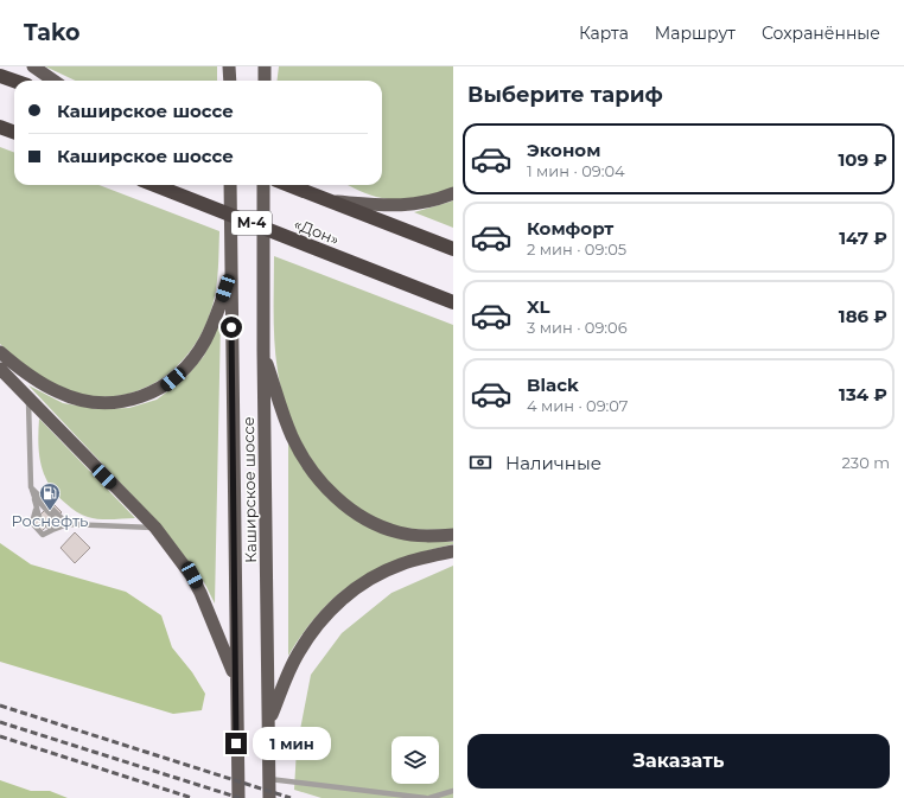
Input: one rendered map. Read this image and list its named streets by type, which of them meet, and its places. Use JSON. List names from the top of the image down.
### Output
{
  "streets": {
    "highway": ["М-4", "«Дон»"],
    "main road": ["Каширское шоссе"]
  },
  "places": {
    "fuel station": ["Роснефть"]
  },
  "page": {
    "header": "Tako",
    "nav": ["Карта", "Маршрут", "Сохранённые"],
    "heading": "Выберите тариф",
    "banner": ["Каширское шоссе", "Каширское шоссе"],
    "list": [
      {
        "name": "Эконом",
        "note": "1 мин · 09:04",
        "value": "109 ₽"
      },
      {
        "name": "Комфорт",
        "note": "2 мин · 09:05",
        "value": "147 ₽"
      },
      {
        "name": "XL",
        "note": "3 мин · 09:06",
        "value": "186 ₽"
      },
      {
        "name": "Black",
        "note": "4 мин · 09:07",
        "value": "134 ₽"
      }
    ],
    "pay": ["Наличные", "230 m"],
    "buttons": "Заказать",
    "bubble": "1 мин"
  }
}
